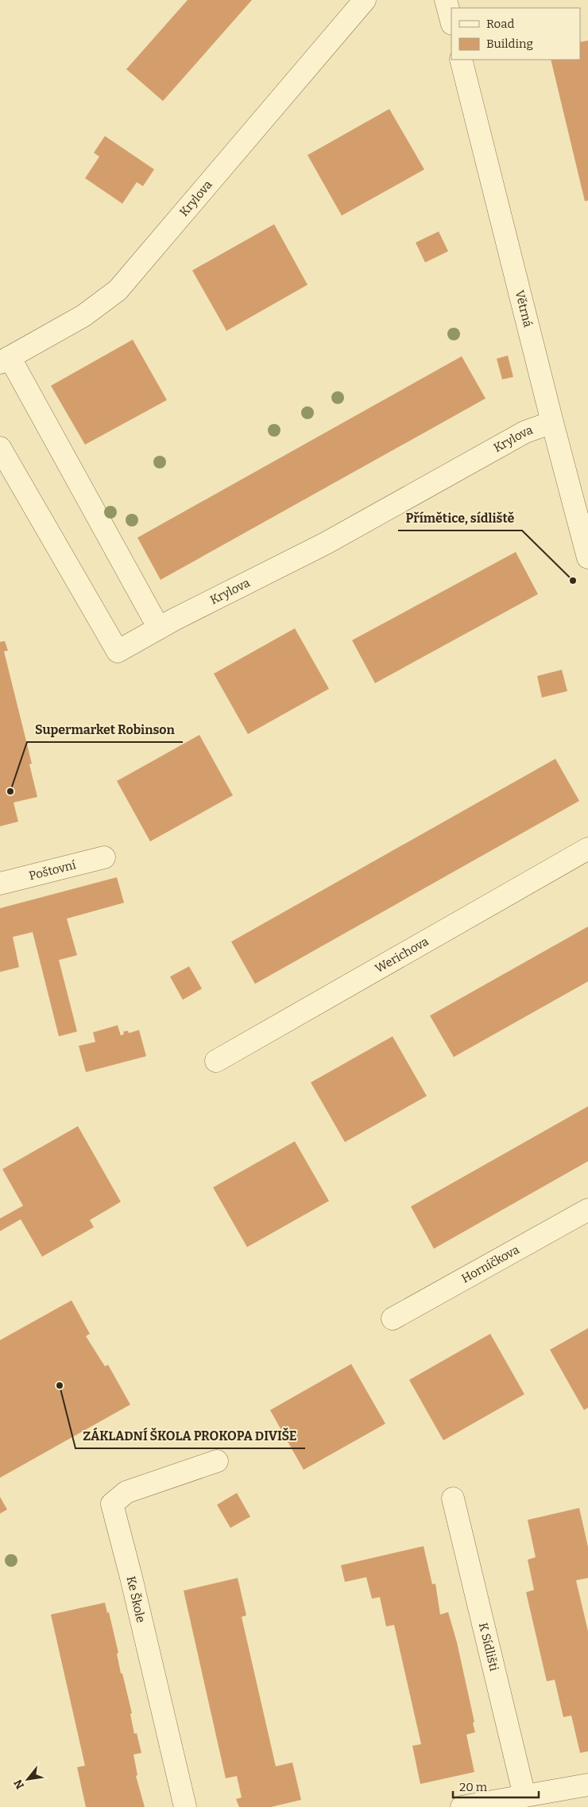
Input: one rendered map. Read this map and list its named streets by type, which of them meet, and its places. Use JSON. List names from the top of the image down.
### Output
{
  "streets": {
    "street": [
      "Krylova",
      "Větrná",
      "Poštovní",
      "Werichova",
      "Horníčkova",
      "Ke Škole",
      "K Sídlišti"
    ]
  },
  "crossings": [
    ["Krylova", "Větrná"]
  ],
  "places": ["Přímětice, sídliště", "Supermarket Robinson", "ZÁKLADNÍ ŠKOLA PROKOPA DIVIŠE"],
  "legend": ["Road", "Building"],
  "scale_bar": "20 m",
  "north": "bottom left"
}
